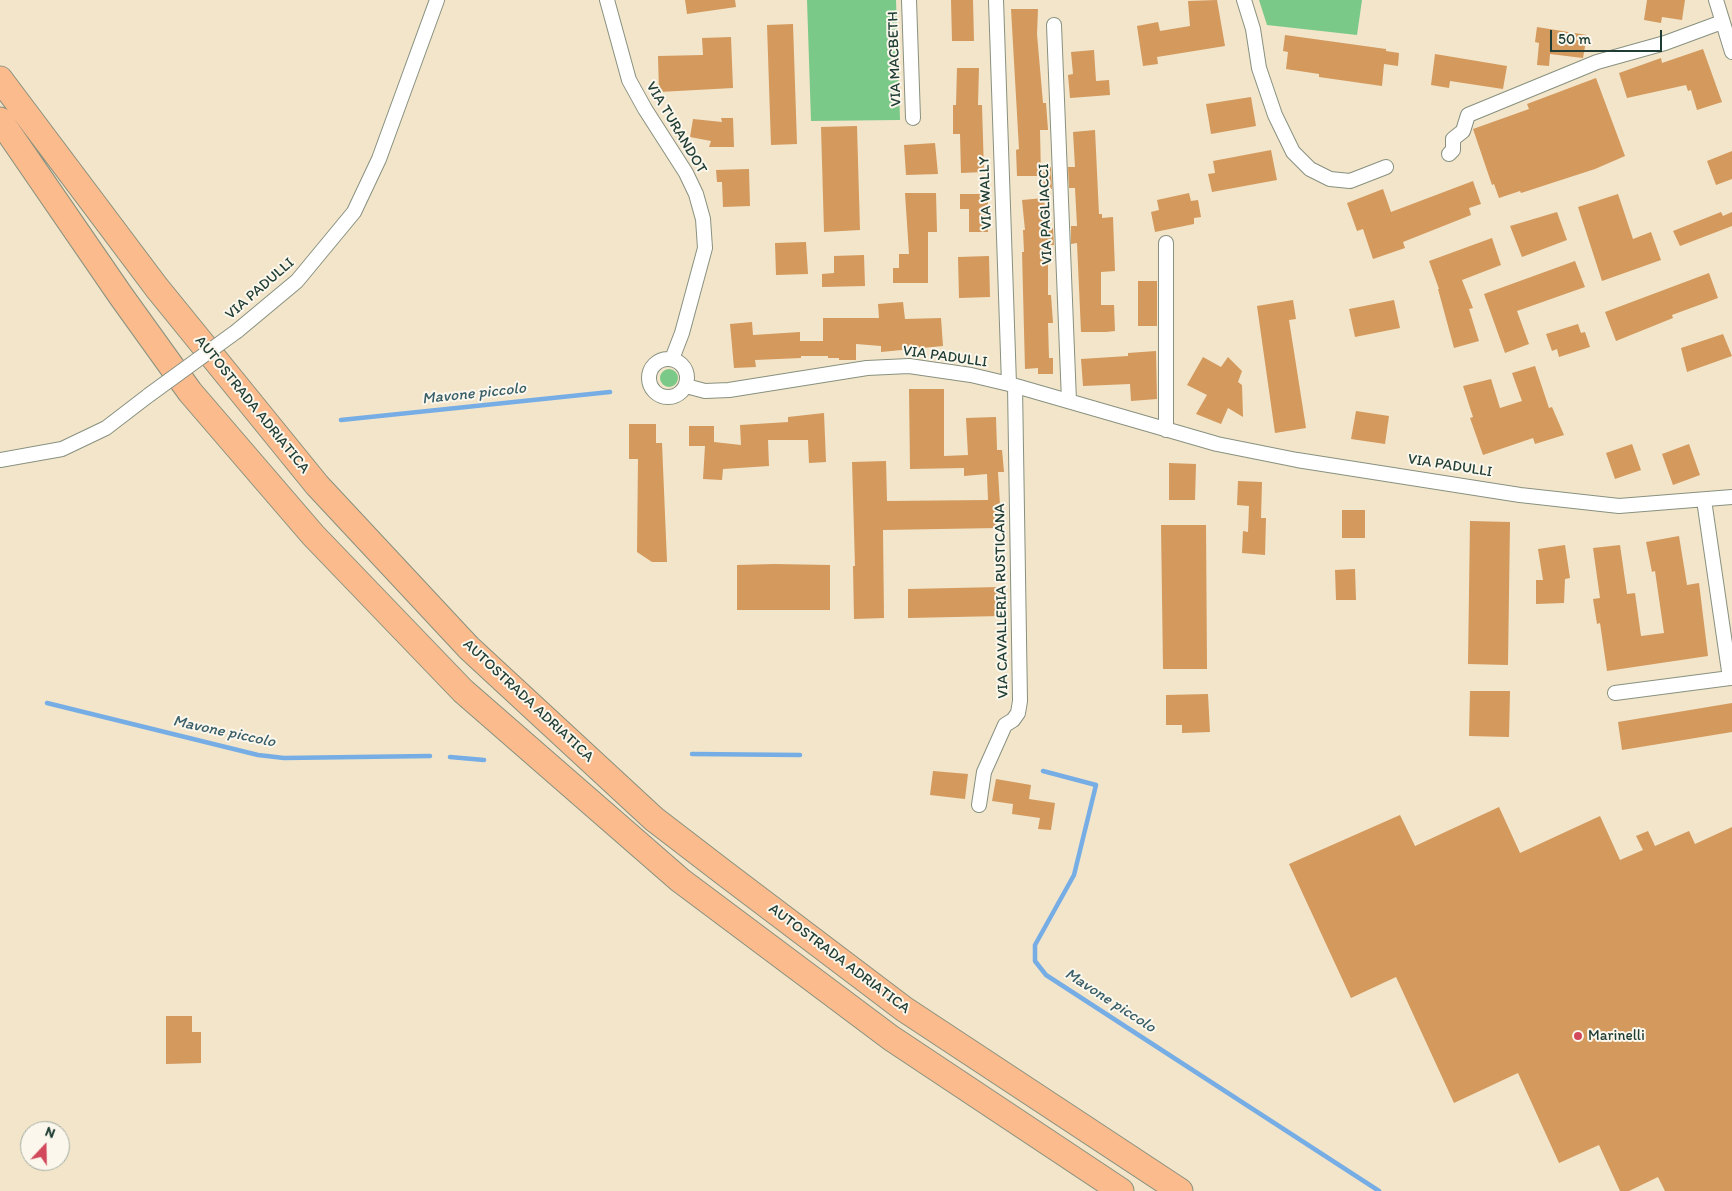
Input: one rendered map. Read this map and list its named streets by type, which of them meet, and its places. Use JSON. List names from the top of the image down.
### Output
{
  "streets": {
    "highway": ["AUTOSTRADA ADRIATICA"],
    "street": [
      "VIA MACBETH",
      "VIA TURANDOT",
      "VIA WALLY",
      "VIA PAGLIACCI",
      "VIA PADULLI",
      "VIA CAVALLERIA RUSTICANA"
    ]
  },
  "crossings": [
    ["VIA TURANDOT", "VIA PADULLI"],
    ["VIA WALLY", "VIA PADULLI"],
    ["VIA WALLY", "VIA CAVALLERIA RUSTICANA"],
    ["VIA PAGLIACCI", "VIA PADULLI"],
    ["VIA PADULLI", "VIA CAVALLERIA RUSTICANA"]
  ],
  "water": ["Mavone piccolo"],
  "places": ["Marinelli"],
  "scale_bar": "50 m",
  "north": "top"
}
